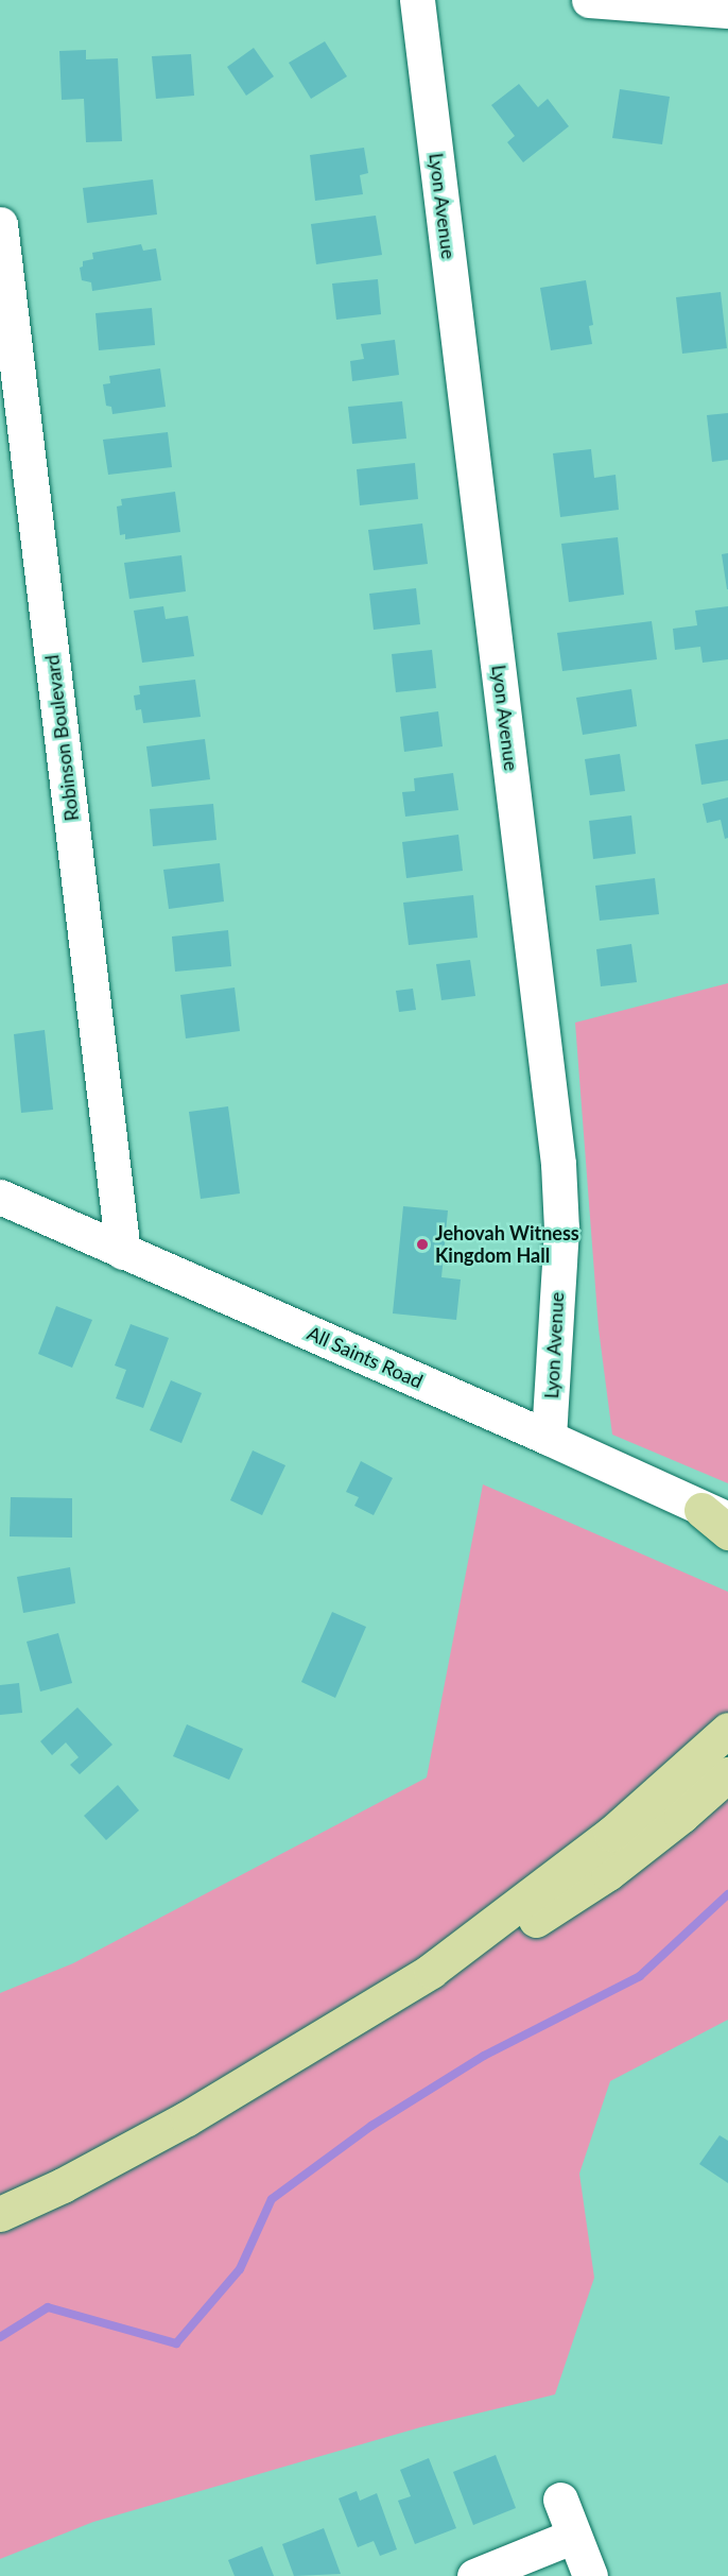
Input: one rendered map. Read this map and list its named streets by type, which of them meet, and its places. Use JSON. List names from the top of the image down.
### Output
{
  "streets": {
    "street": ["Lyon Avenue", "Robinson Boulevard", "All Saints Road"]
  },
  "crossings": [
    ["Lyon Avenue", "All Saints Road"],
    ["Robinson Boulevard", "All Saints Road"]
  ],
  "places": ["Jehovah Witness Kingdom Hall"]
}
